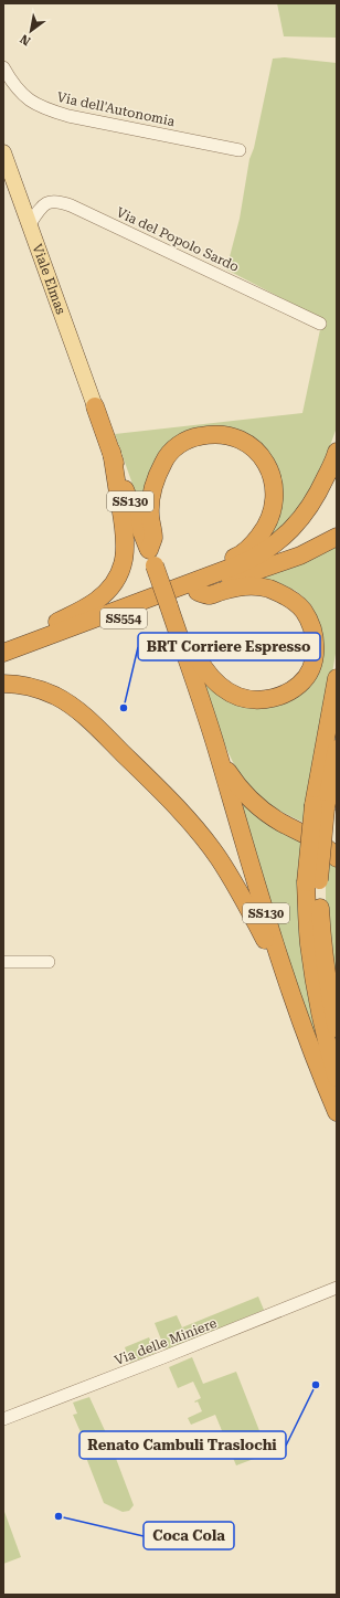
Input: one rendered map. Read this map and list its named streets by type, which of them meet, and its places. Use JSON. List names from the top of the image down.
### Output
{
  "streets": {
    "highway": ["SS130", "SS554"],
    "main road": ["Viale Elmas"],
    "street": ["Via dell'Autonomia", "Via del Popolo Sardo", "Via delle Miniere"]
  },
  "crossings": [
    ["Via del Popolo Sardo", "Viale Elmas"],
    ["Viale Elmas", "SS130"]
  ],
  "places": ["BRT Corriere Espresso", "Renato Cambuli Traslochi", "Coca Cola"],
  "north": "bottom left"
}
